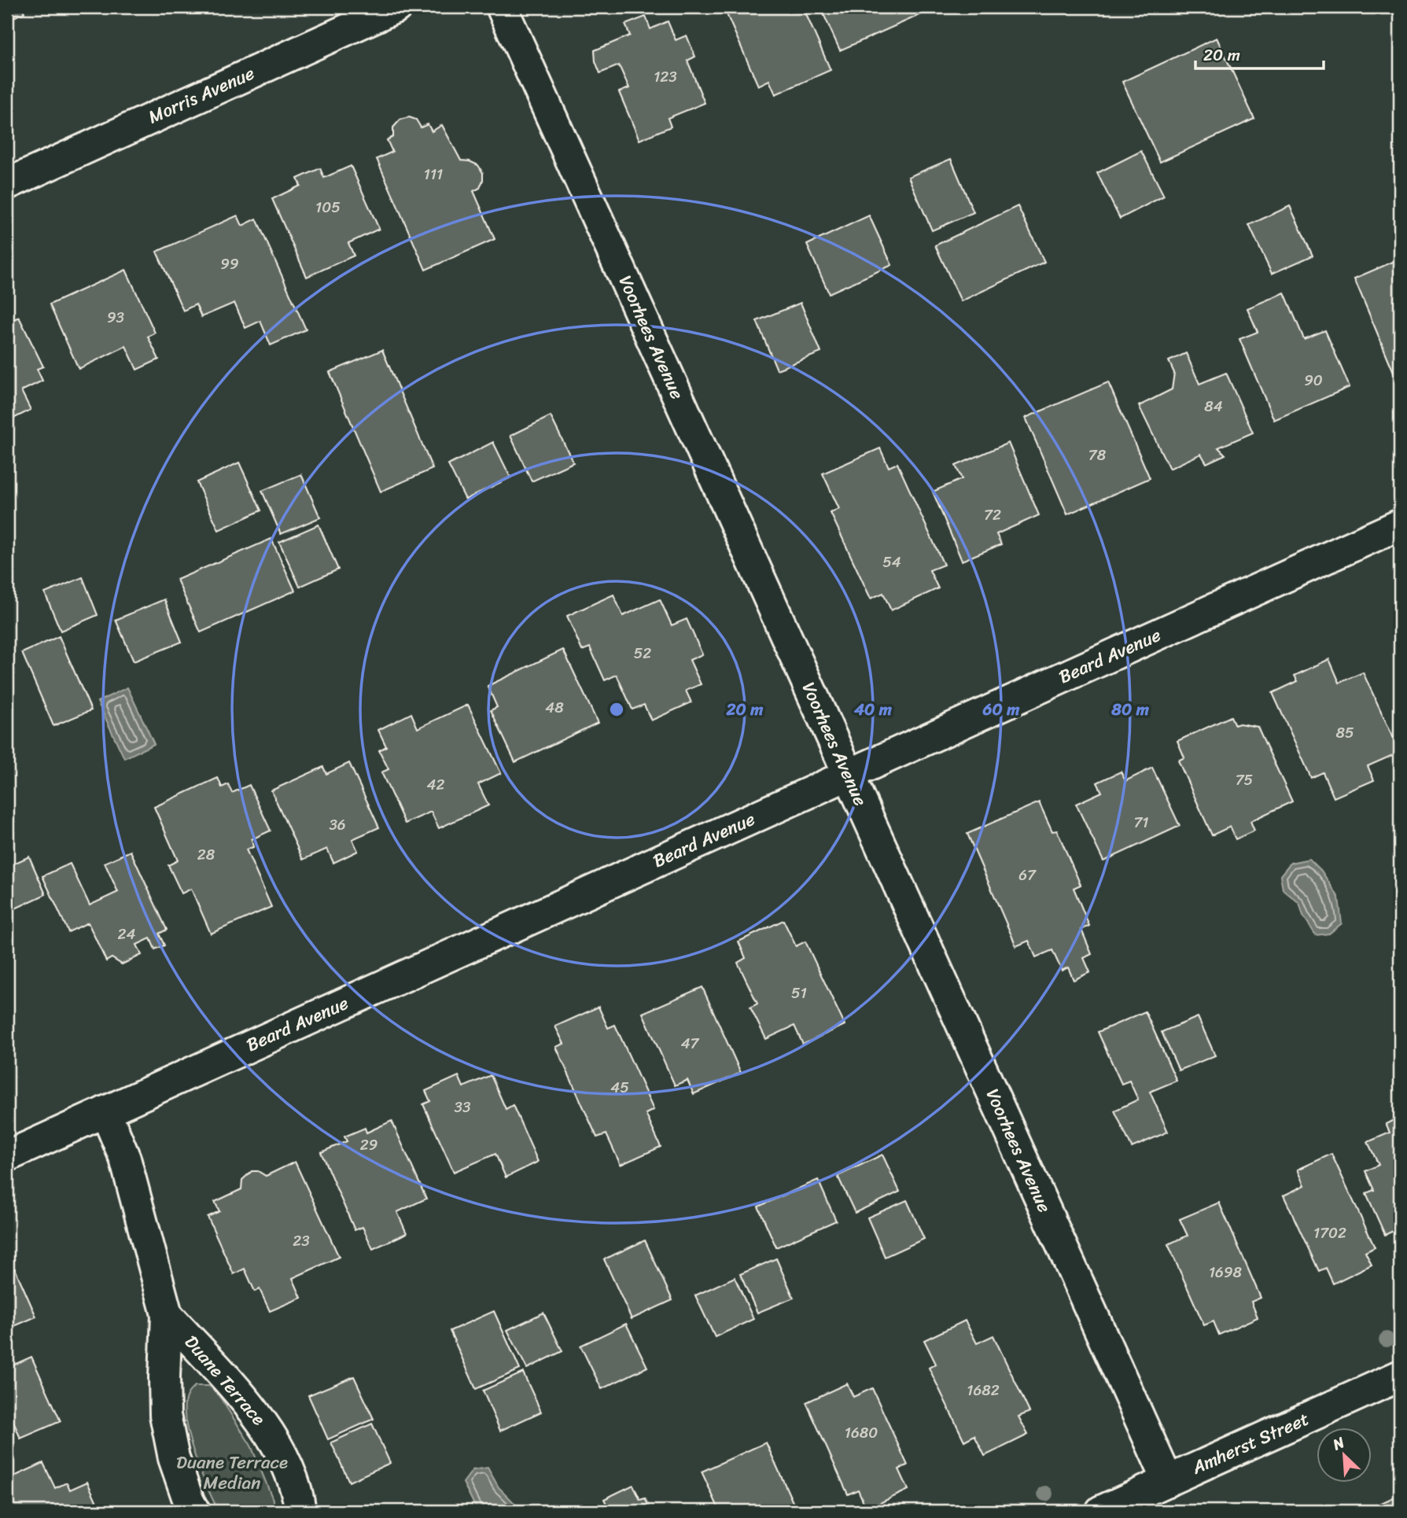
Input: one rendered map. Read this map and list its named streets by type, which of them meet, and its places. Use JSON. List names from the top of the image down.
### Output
{
  "streets": {
    "street": [
      "Morris Avenue",
      "Voorhees Avenue",
      "Beard Avenue",
      "Duane Terrace",
      "Amherst Street"
    ]
  },
  "crossings": [
    ["Voorhees Avenue", "Beard Avenue"],
    ["Voorhees Avenue", "Amherst Street"],
    ["Beard Avenue", "Duane Terrace"]
  ],
  "parks": ["Duane Terrace Median"],
  "house_numbers": [
    "123",
    "111",
    "105",
    "99",
    "93",
    "90",
    "84",
    "78",
    "72",
    "54",
    "52",
    "48",
    "85",
    "75",
    "42",
    "71",
    "36",
    "28",
    "67",
    "24",
    "51",
    "47",
    "45",
    "33",
    "29",
    "1702",
    "23",
    "1698",
    "1682",
    "1680"
  ],
  "scale_bar": "20 m",
  "north": "top left",
  "rings": [
    "20 m",
    "40 m",
    "60 m",
    "80 m"
  ]
}
